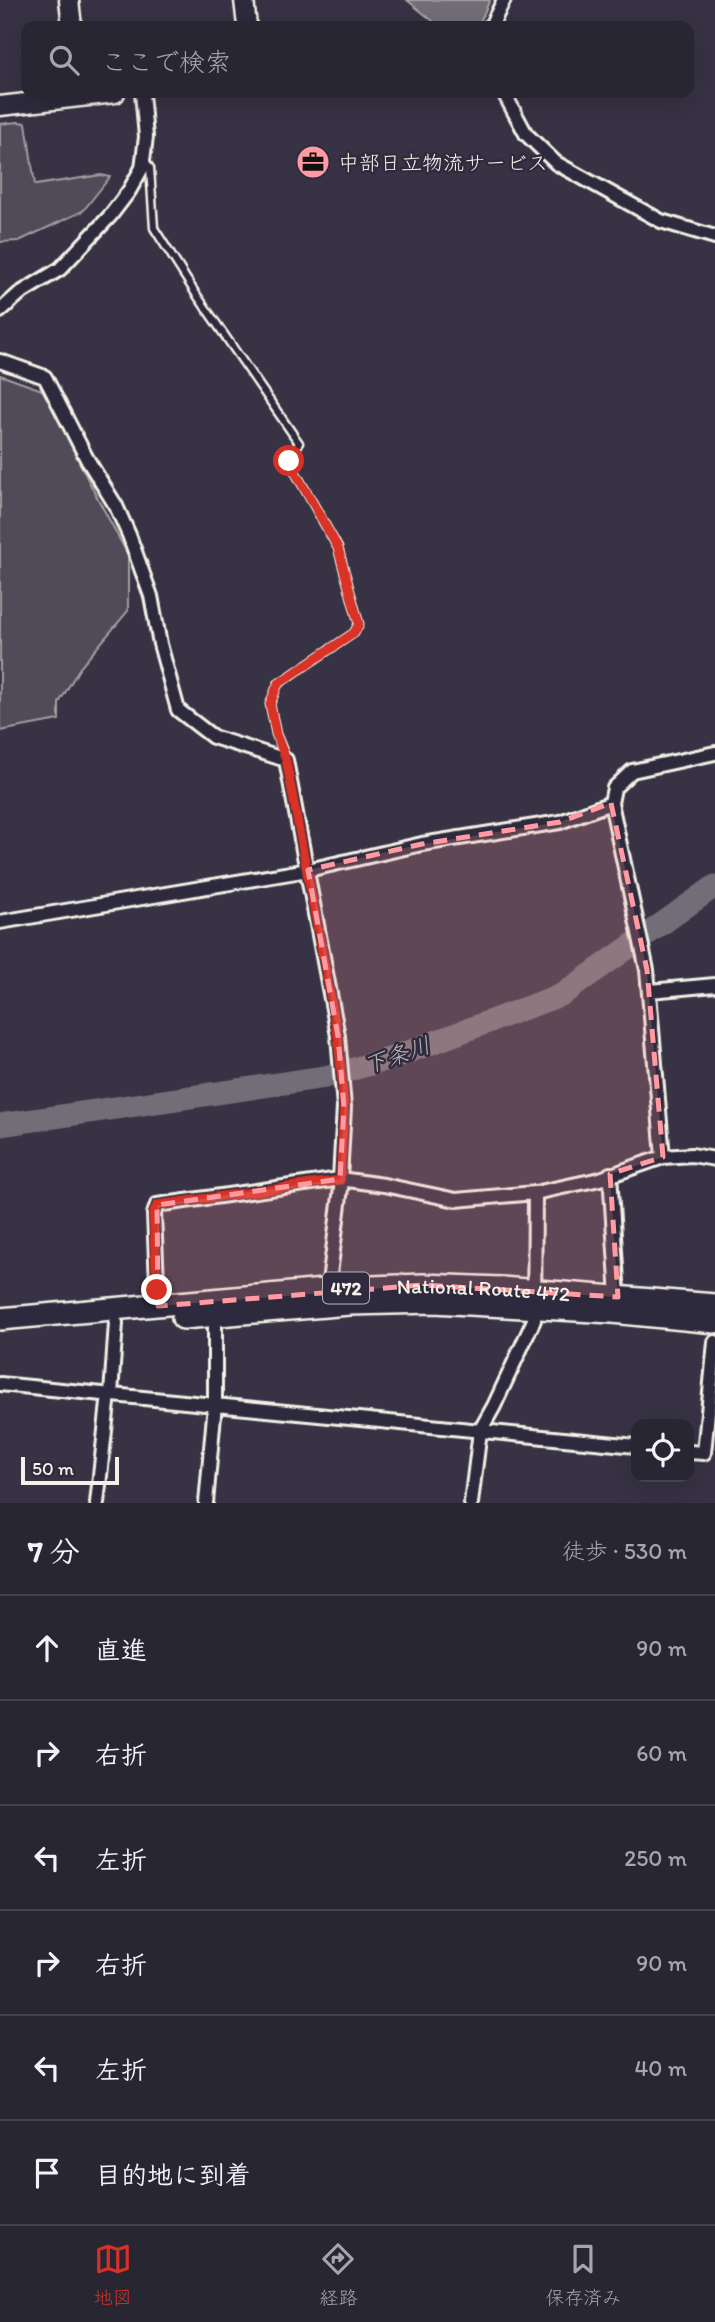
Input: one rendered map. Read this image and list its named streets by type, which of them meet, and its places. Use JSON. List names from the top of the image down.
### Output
{
  "streets": {
    "highway": ["472", "National Route 472"]
  },
  "water": ["下条川"],
  "places": {
    "office": ["中部日立物流サービス"]
  },
  "scale_bar": "50 m",
  "page": {
    "search": "ここで検索",
    "scale": "50 m",
    "heading": ["7 分", "徒歩 · 530 m"],
    "list": [
      ["直進", "90 m"],
      ["右折", "60 m"],
      ["左折", "250 m"],
      ["右折", "90 m"],
      ["左折", "40 m"],
      "目的地に到着"
    ],
    "nav": ["地図", "経路", "保存済み"]
  }
}
